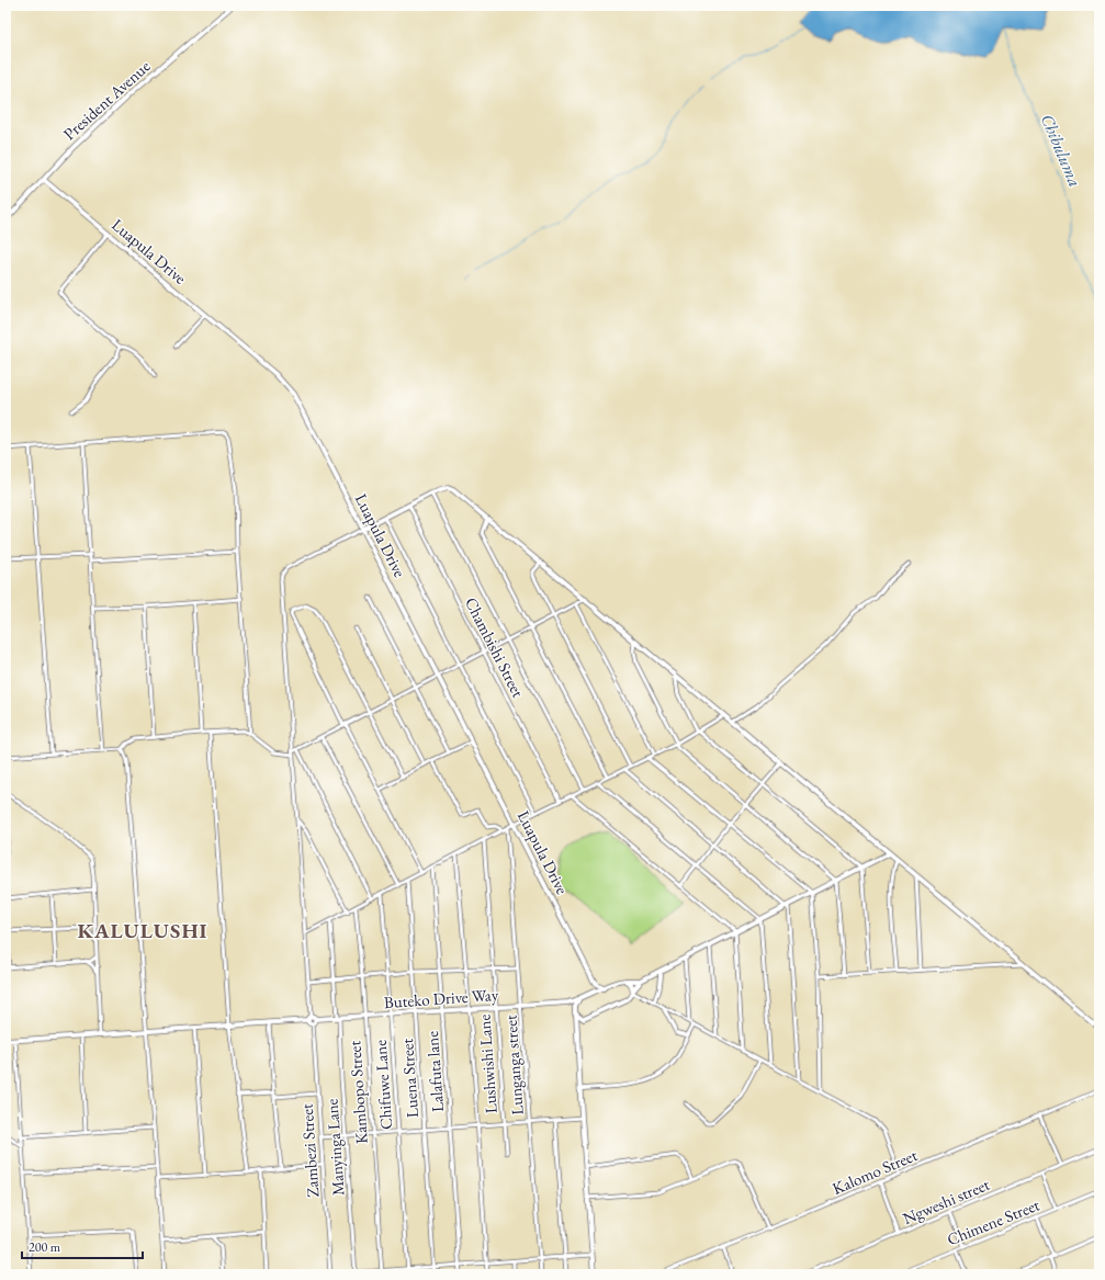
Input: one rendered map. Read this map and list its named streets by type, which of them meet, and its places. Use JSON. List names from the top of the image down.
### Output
{
  "streets": {
    "street": [
      "President Avenue",
      "Luapula Drive",
      "Chambishi Street",
      "Buteko Drive Way",
      "Lushwishi Lane",
      "Lunganga street",
      "Lalafuta lane",
      "Luena Street",
      "Chifuwe Lane",
      "Kambopo Street",
      "Manyinga Lane",
      "Zambezi Street",
      "Kalomo Street",
      "Ngweshi street",
      "Chimene Street"
    ]
  },
  "crossings": [
    ["President Avenue", "Luapula Drive"],
    ["Buteko Drive Way", "Lushwishi Lane"],
    ["Buteko Drive Way", "Lunganga street"],
    ["Buteko Drive Way", "Lalafuta lane"],
    ["Buteko Drive Way", "Luena Street"],
    ["Buteko Drive Way", "Chifuwe Lane"],
    ["Buteko Drive Way", "Kambopo Street"],
    ["Buteko Drive Way", "Manyinga Lane"]
  ],
  "districts": ["KALULUSHI"],
  "water": ["Chibuluma"],
  "scale_bar": "200 m"
}
